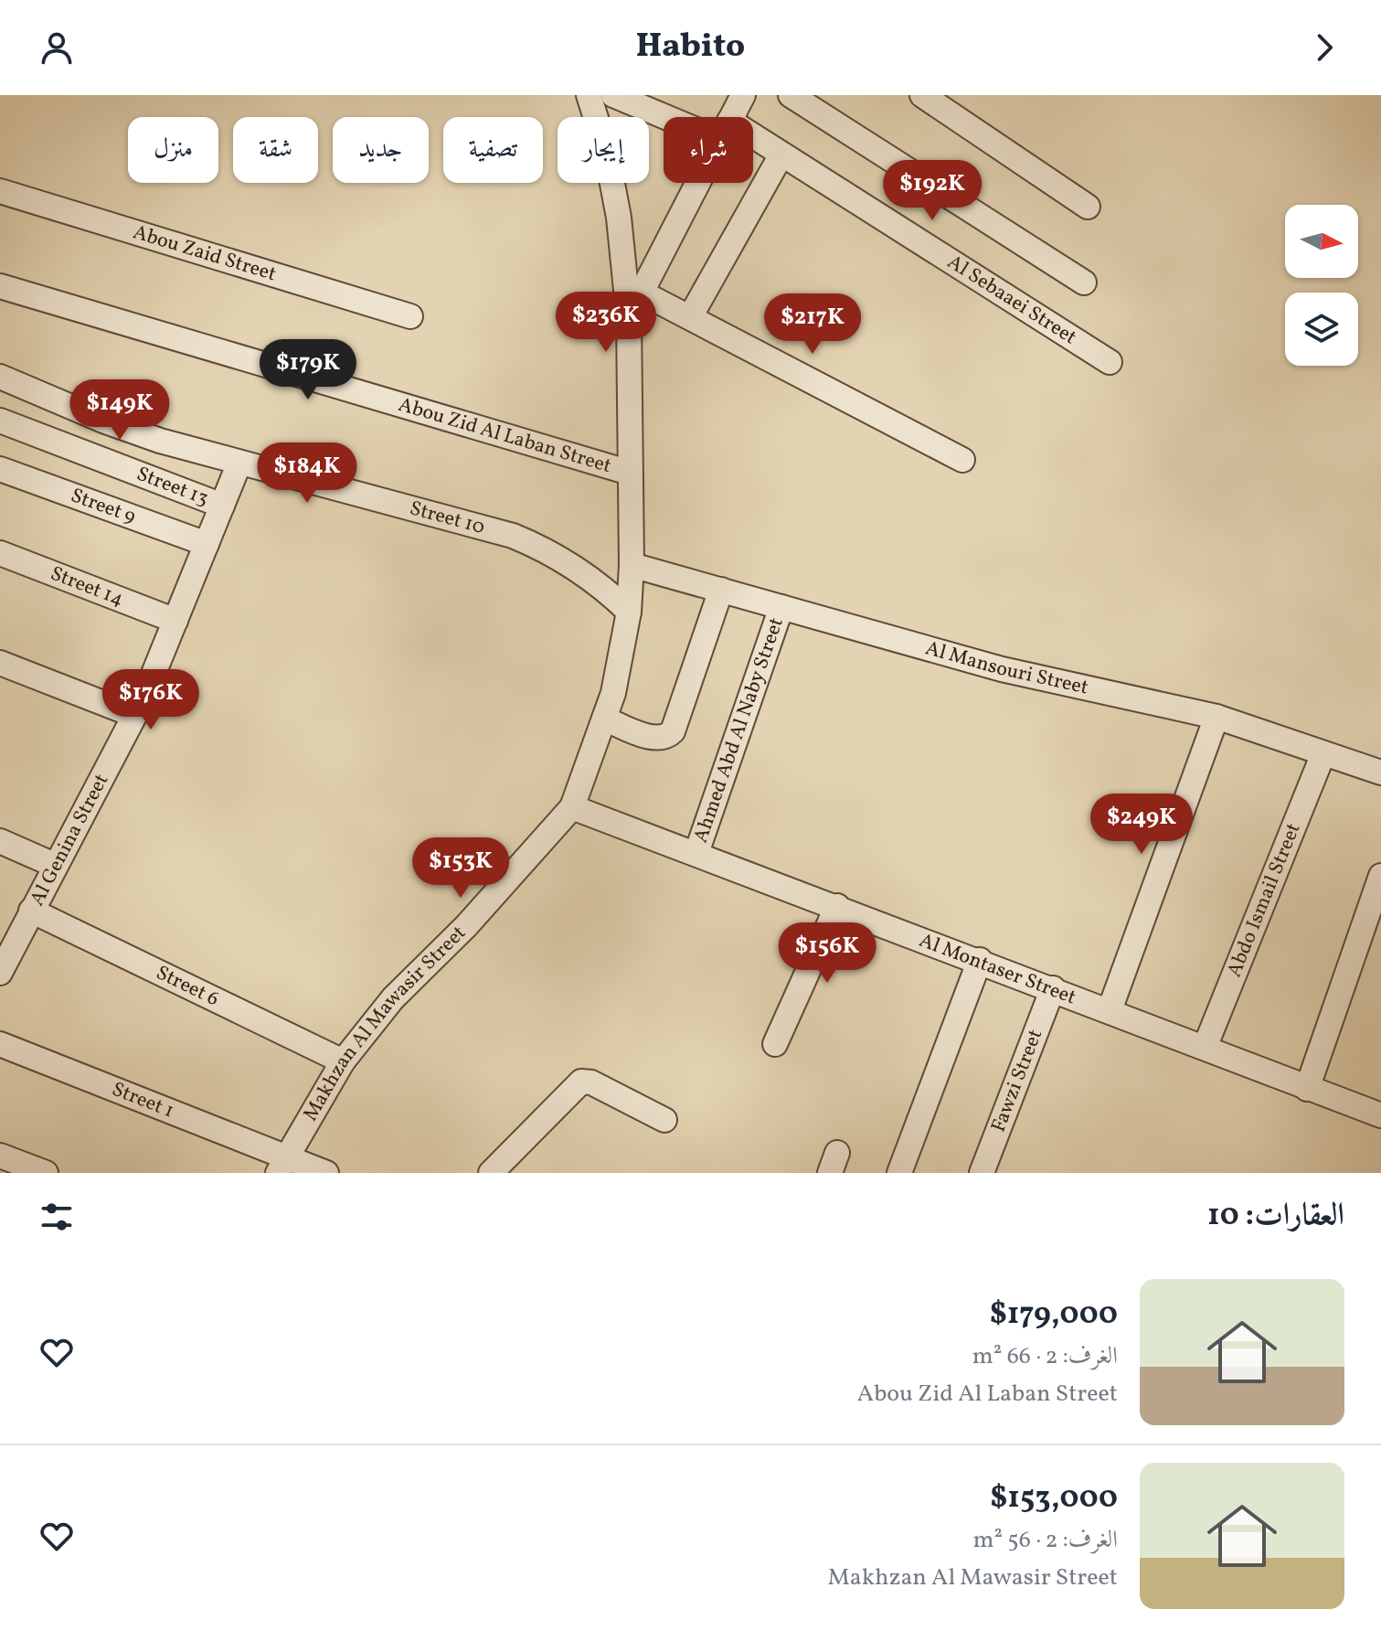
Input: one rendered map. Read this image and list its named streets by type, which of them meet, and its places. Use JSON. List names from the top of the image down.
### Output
{
  "streets": {
    "street": [
      "Abou Zaid Street",
      "Al Sebaaei Street",
      "Abou Zid Al Laban Street",
      "Street 13",
      "Street 9",
      "Street 10",
      "Street 14",
      "Al Mansouri Street",
      "Ahmed Abd Al Naby Street",
      "Al Genina Street",
      "Abdo Ismail Street",
      "Al Montaser Street",
      "Street 6",
      "Makhzan Al Mawasir Street",
      "Fawzi Street",
      "Street 1"
    ]
  },
  "crossings": [
    ["Abou Zid Al Laban Street", "Makhzan Al Mawasir Street"],
    ["Street 13", "Al Genina Street"],
    ["Street 9", "Al Genina Street"],
    ["Street 10", "Al Genina Street"],
    ["Street 10", "Makhzan Al Mawasir Street"],
    ["Street 14", "Al Genina Street"],
    ["Al Mansouri Street", "Ahmed Abd Al Naby Street"],
    ["Al Mansouri Street", "Abdo Ismail Street"],
    ["Al Mansouri Street", "Makhzan Al Mawasir Street"],
    ["Ahmed Abd Al Naby Street", "Al Montaser Street"],
    ["Al Genina Street", "Street 6"],
    ["Abdo Ismail Street", "Al Montaser Street"],
    ["Al Montaser Street", "Makhzan Al Mawasir Street"],
    ["Al Montaser Street", "Fawzi Street"],
    ["Street 6", "Makhzan Al Mawasir Street"],
    ["Makhzan Al Mawasir Street", "Street 1"]
  ],
  "north": "right",
  "page": {
    "header": "Habito",
    "chip": [
      "شراء",
      "إيجار",
      "تصفية",
      "جديد",
      "شقة",
      "منزل"
    ],
    "price": [
      "$192K",
      "$236K",
      "$217K",
      "$179K",
      "$149K",
      "$184K",
      "$176K",
      "$249K",
      "$153K",
      "$156K"
    ],
    "heading": "العقارات: 10",
    "list": [
      {
        "name": "$179,000",
        "note": "الغرف: 2 · 66 m² · Abou Zid Al Laban Street"
      },
      {
        "name": "$153,000",
        "note": "الغرف: 2 · 56 m² · Makhzan Al Mawasir Street"
      }
    ]
  }
}
